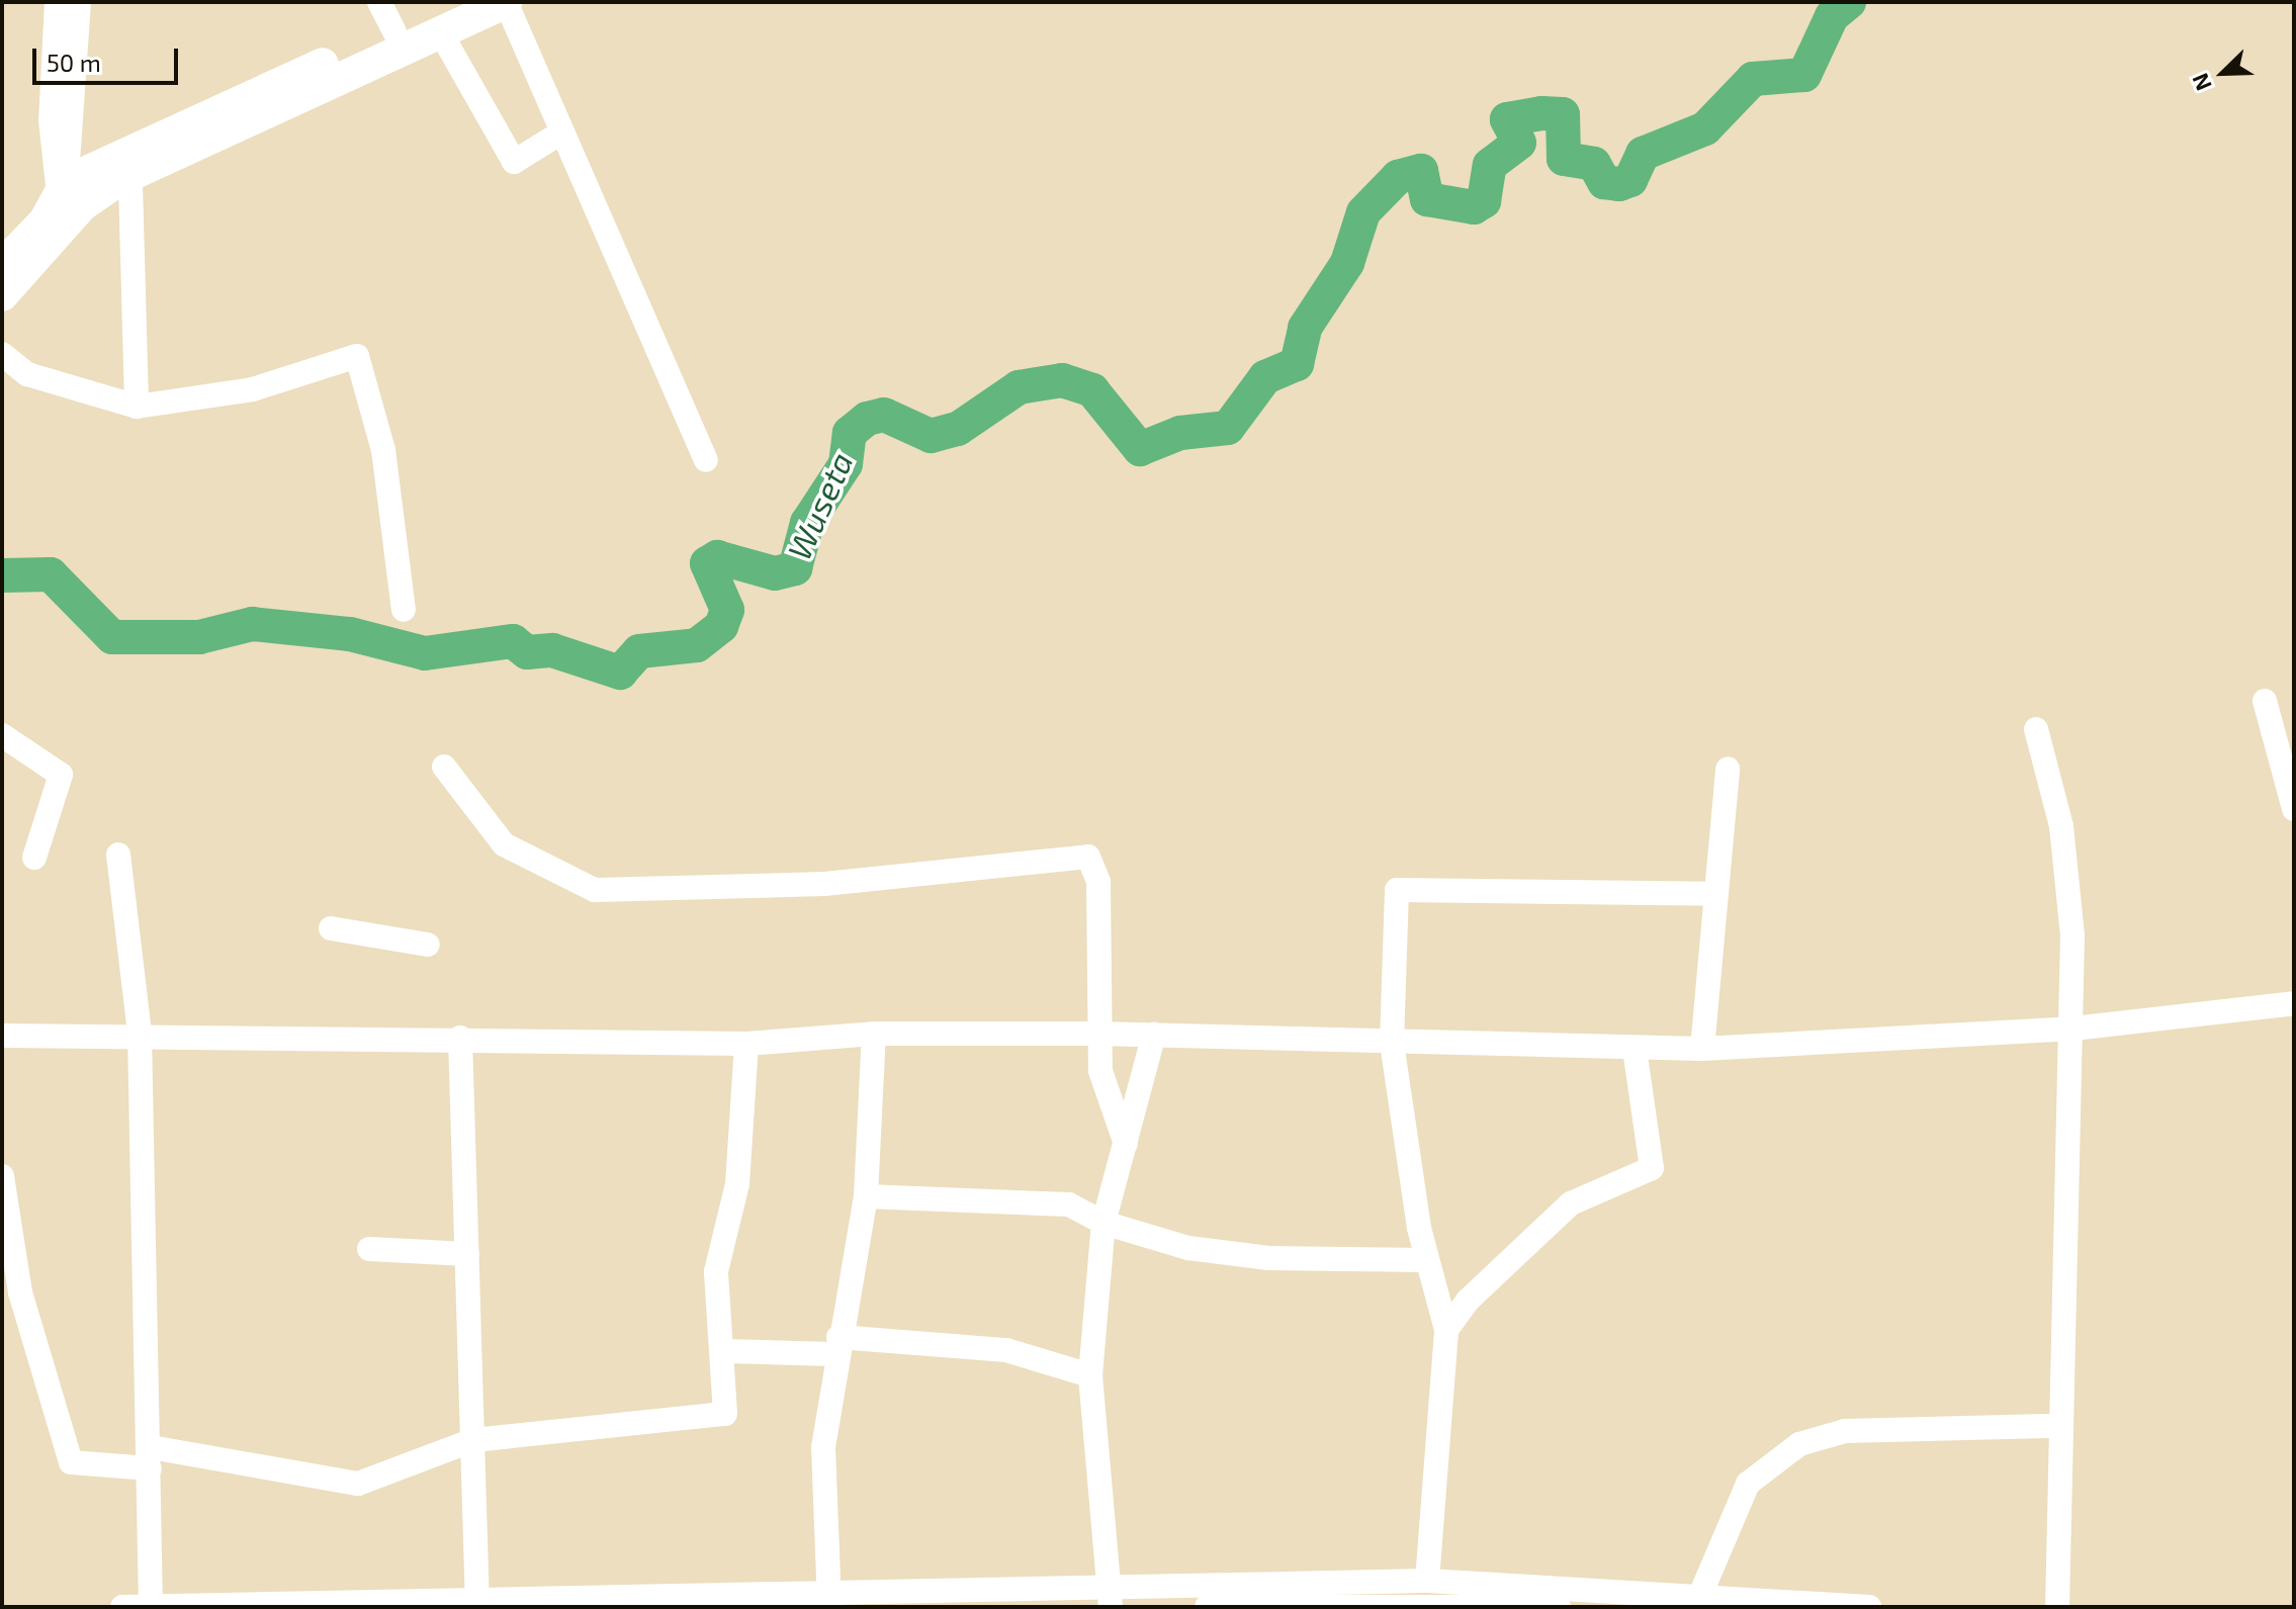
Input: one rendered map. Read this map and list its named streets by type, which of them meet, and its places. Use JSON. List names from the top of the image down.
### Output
{
  "water": ["Wuseta"],
  "scale_bar": "50 m",
  "north": "bottom left"
}
